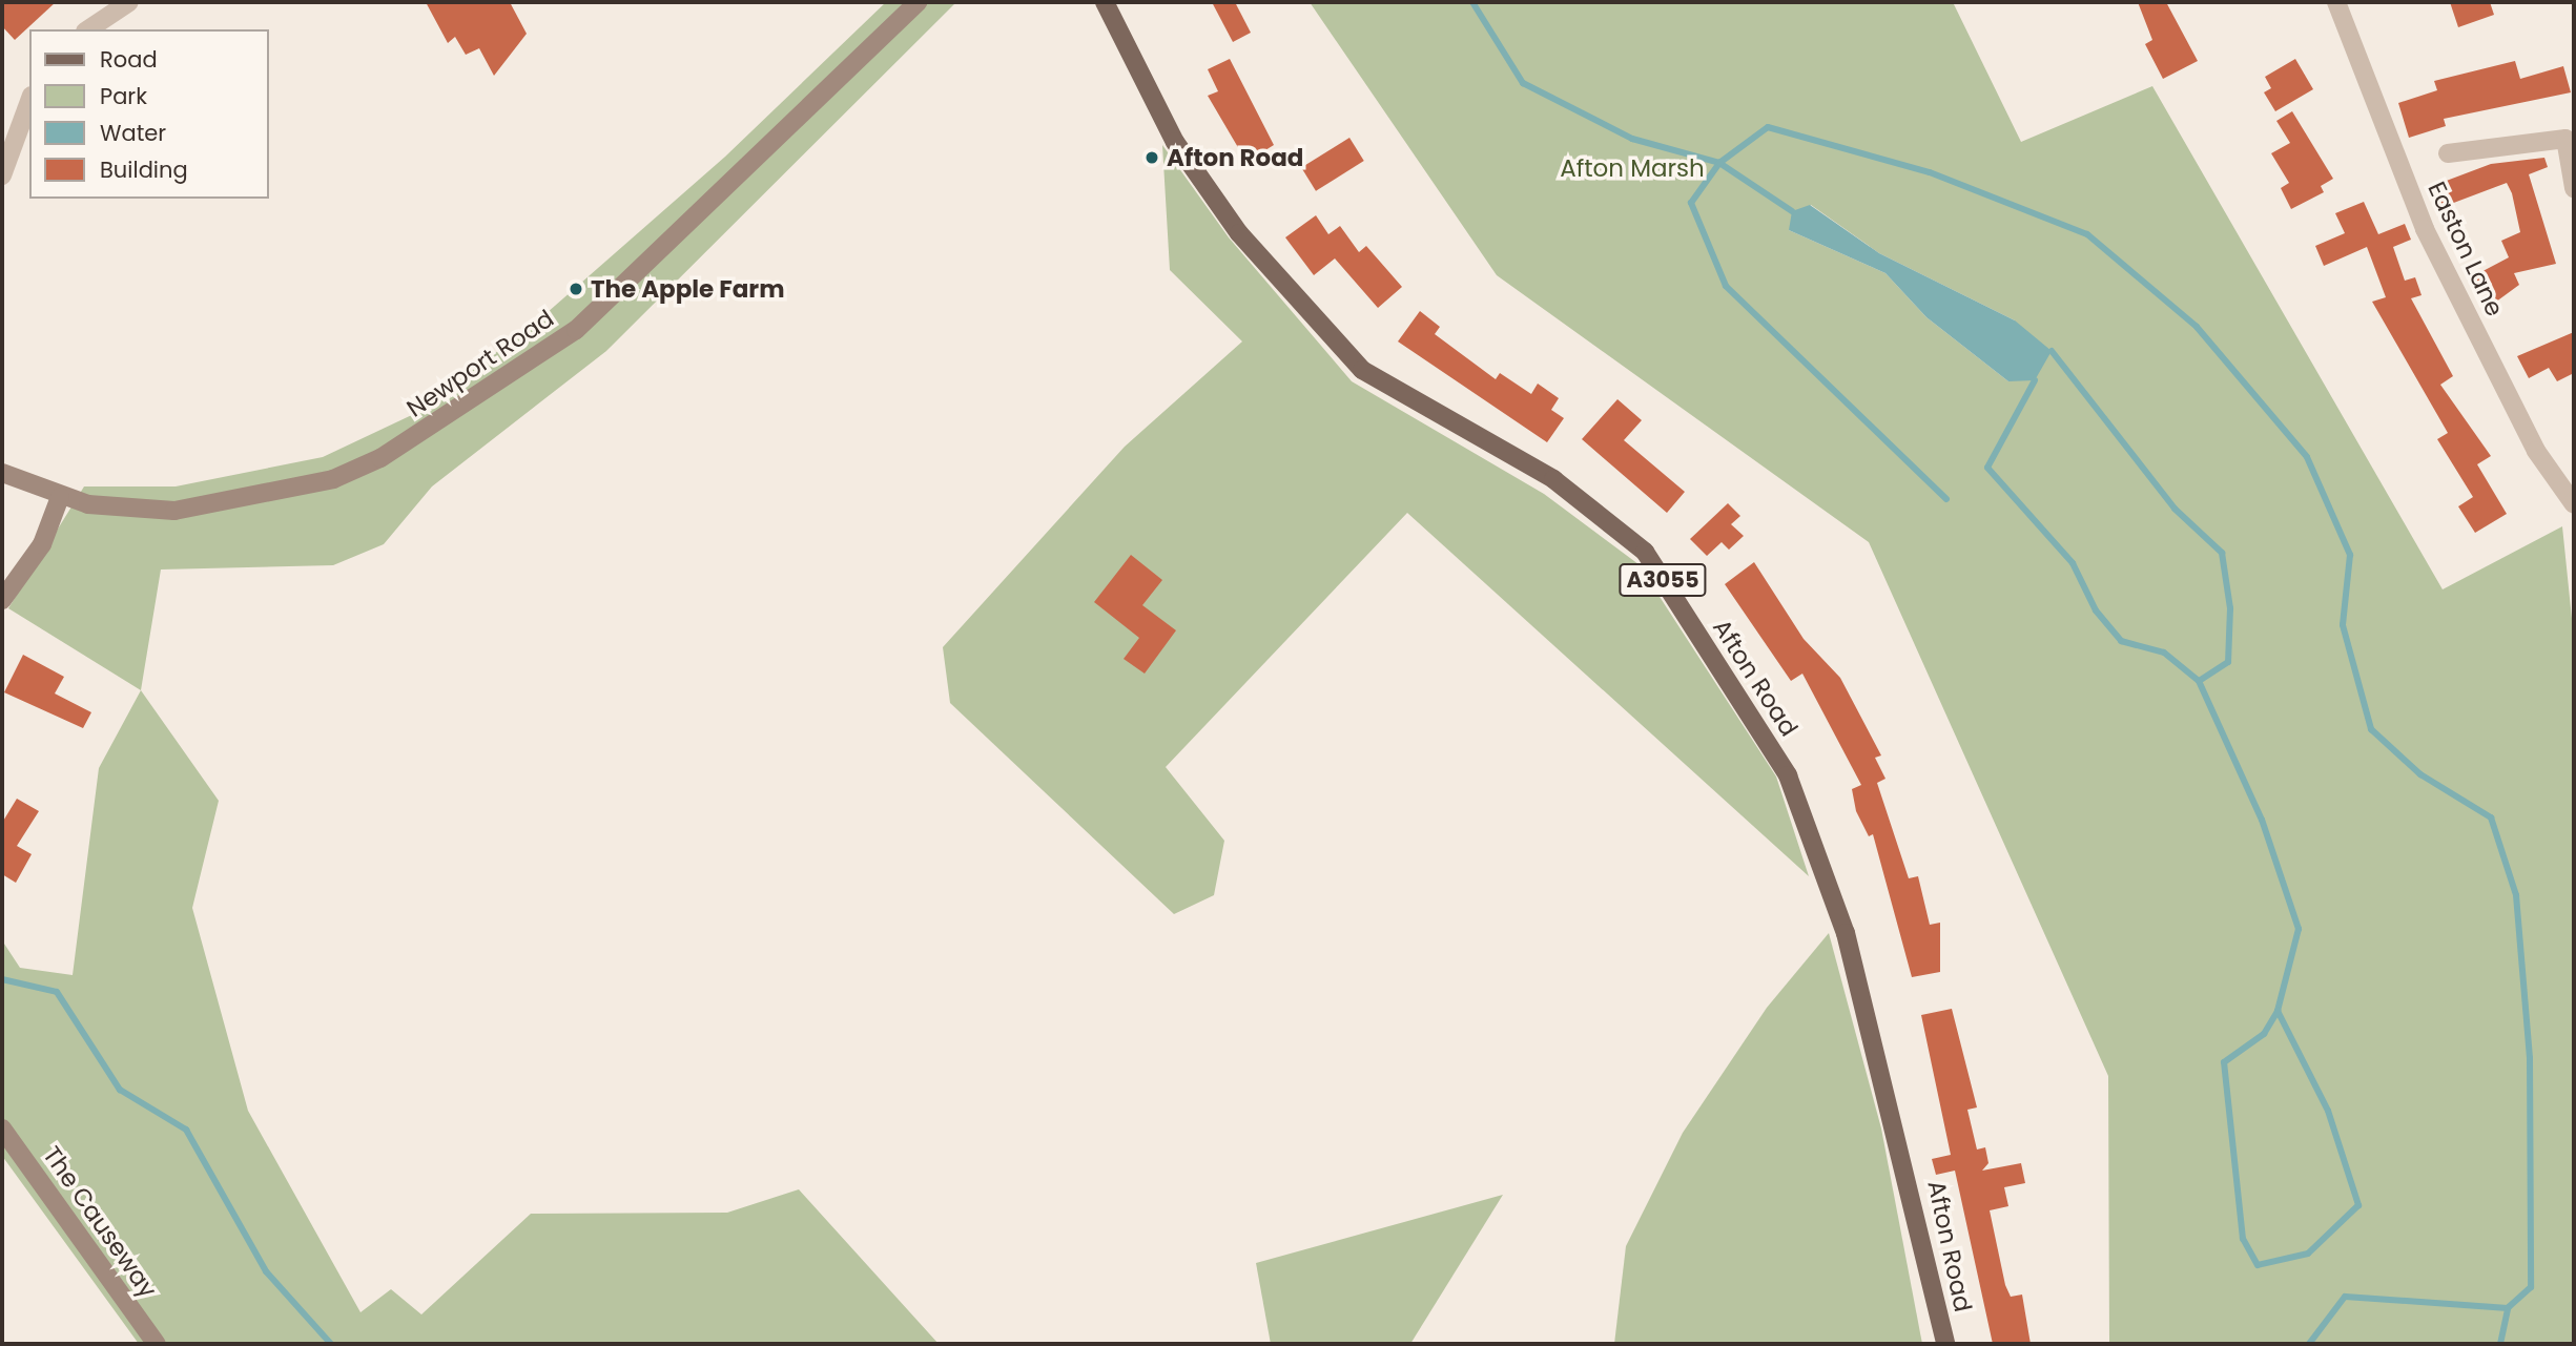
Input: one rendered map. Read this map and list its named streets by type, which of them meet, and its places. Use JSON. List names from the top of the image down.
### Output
{
  "streets": {
    "main road": [
      "Newport Road",
      "A3055",
      "Afton Road",
      "The Causeway"
    ],
    "street": ["Easton Lane"]
  },
  "parks": ["Afton Marsh"],
  "places": ["Afton Road", "The Apple Farm"],
  "legend": [
    "Road",
    "Park",
    "Water",
    "Building"
  ]
}
